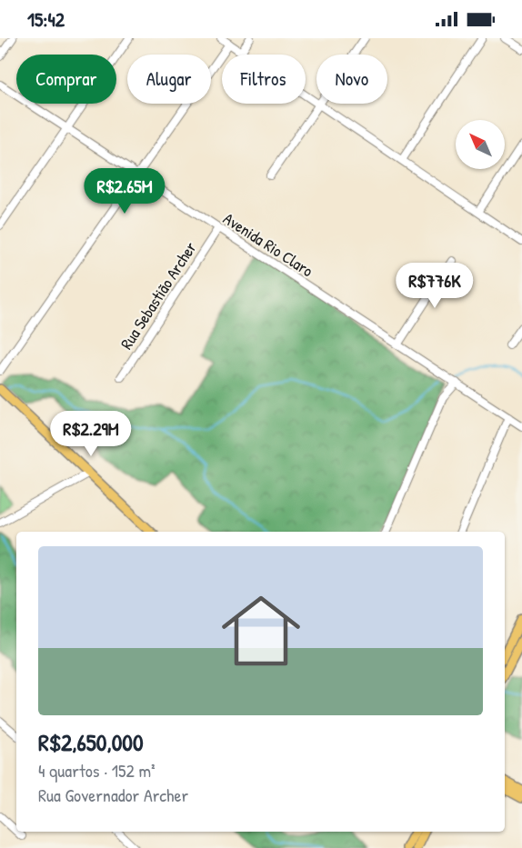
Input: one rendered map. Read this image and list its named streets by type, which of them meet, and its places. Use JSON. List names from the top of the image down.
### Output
{
  "streets": {
    "street": ["Avenida Rio Claro", "Rua Sebastião Archer"]
  },
  "crossings": [
    ["Avenida Rio Claro", "Rua Sebastião Archer"]
  ],
  "north": "top left",
  "page": {
    "status": "15:42",
    "chip": [
      "Comprar",
      "Alugar",
      "Filtros",
      "Novo"
    ],
    "price": ["R$2.65M", "R$776K", "R$2.29M"],
    "list": [
      {
        "name": "R$2,650,000",
        "note": "4 quartos · 152 m² · Rua Governador Archer"
      }
    ]
  }
}
